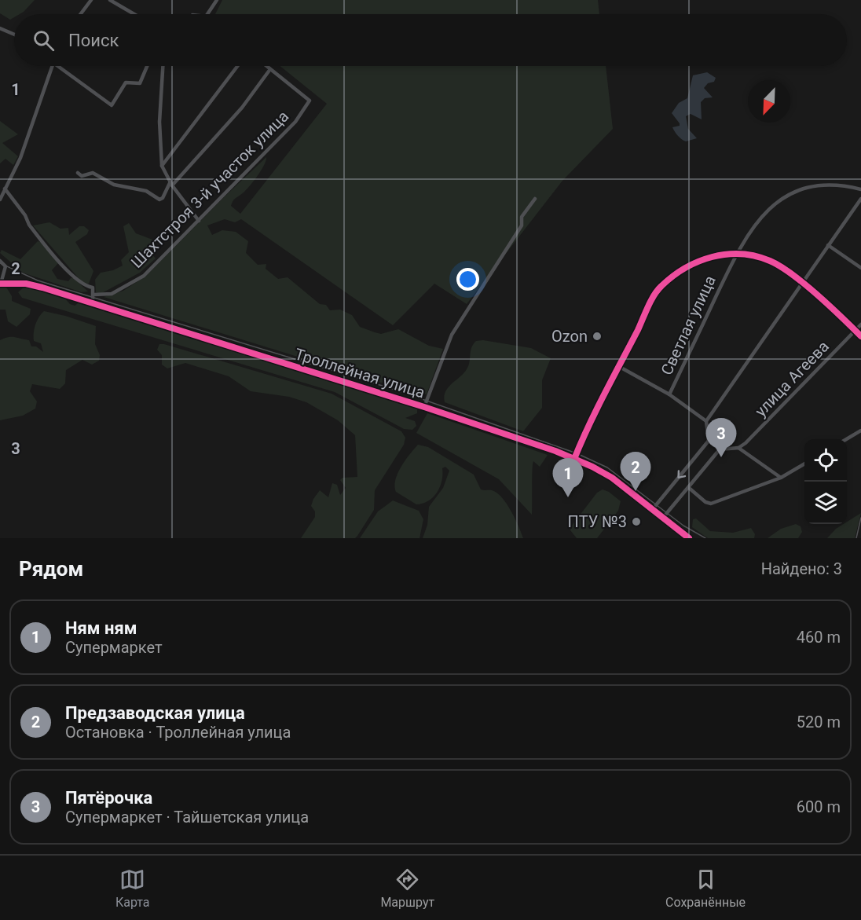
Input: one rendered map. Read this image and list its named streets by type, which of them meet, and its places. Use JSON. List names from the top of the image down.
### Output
{
  "streets": {
    "street": [
      "Шахтстроя 3-й участок улица",
      "Светлая улица",
      "Троллейная улица",
      "улица Агеева"
    ]
  },
  "places": ["Ozon", "ПТУ №3"],
  "north": "bottom left",
  "page": {
    "search": "Поиск",
    "pins": ["3", "2", "1"],
    "heading": ["Рядом", "Найдено: 3"],
    "list": [
      {
        "mark": "1",
        "name": "Ням ням",
        "note": "Супермаркет",
        "value": "460 m"
      },
      {
        "mark": "2",
        "name": "Предзаводская улица",
        "note": "Остановка · Троллейная улица",
        "value": "520 m"
      },
      {
        "mark": "3",
        "name": "Пятёрочка",
        "note": "Супермаркет · Тайшетская улица",
        "value": "600 m"
      }
    ],
    "nav": ["Карта", "Маршрут", "Сохранённые"]
  },
  "grid": {
    "rows": ["1", "2", "3"]
  }
}
